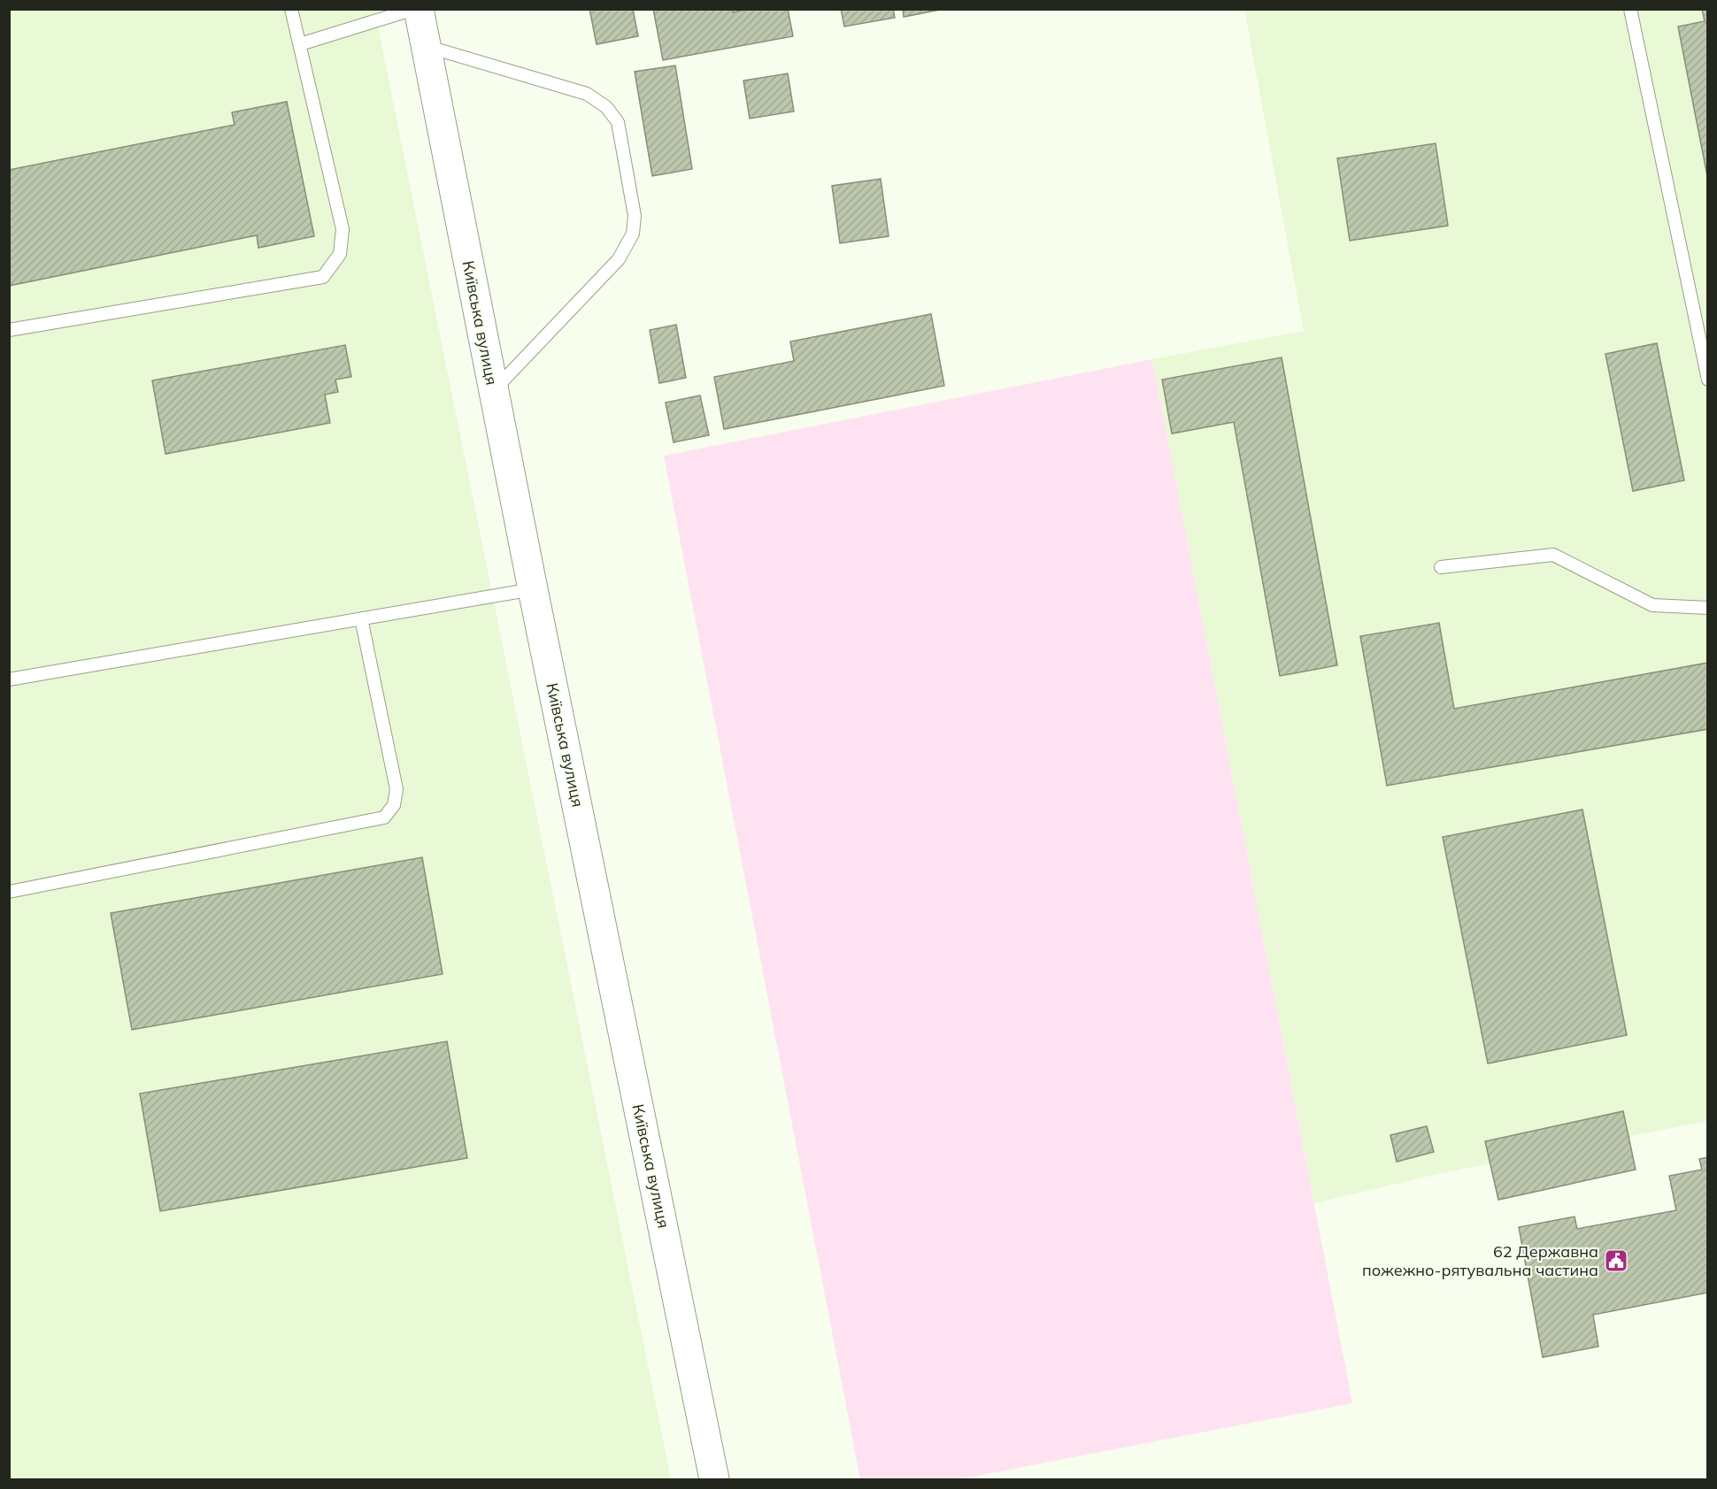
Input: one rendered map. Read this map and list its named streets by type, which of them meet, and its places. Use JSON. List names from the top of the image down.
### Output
{
  "streets": {
    "main road": ["Київська вулиця"]
  },
  "places": {
    "public building": ["62 Державна пожежно-рятувальна частина"]
  }
}
